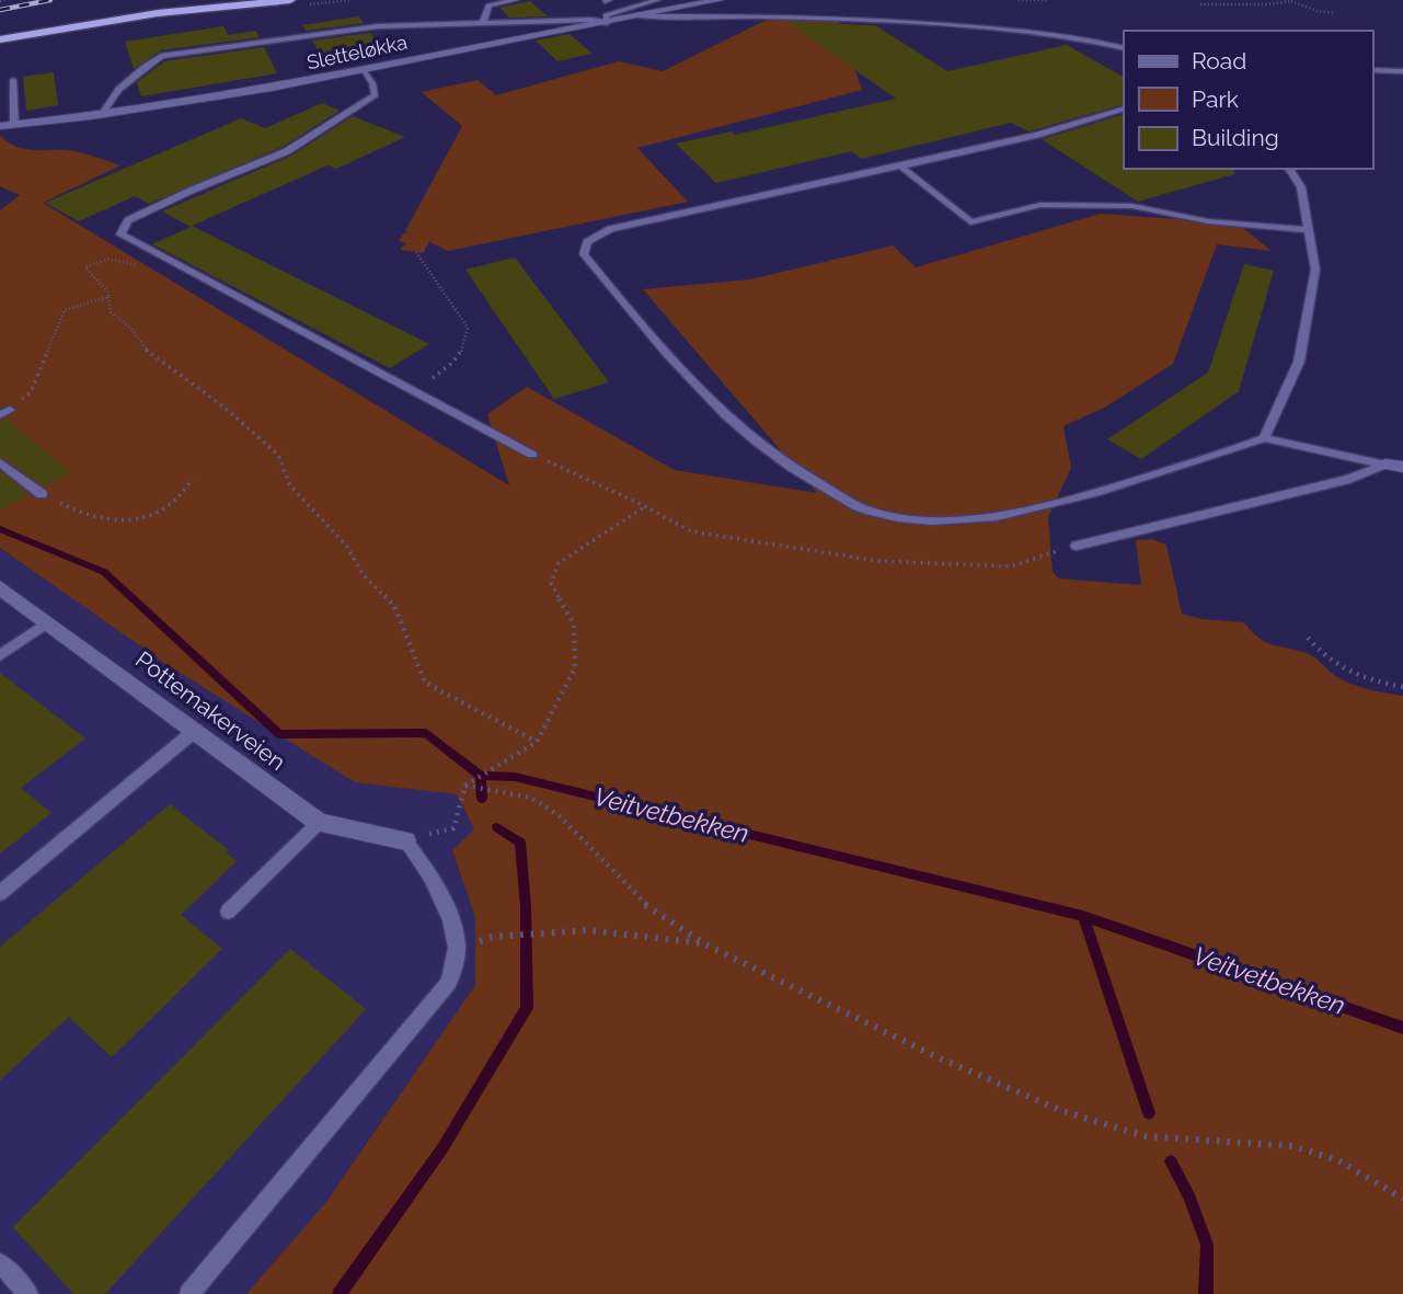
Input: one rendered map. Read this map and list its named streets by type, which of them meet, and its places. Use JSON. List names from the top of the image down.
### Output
{
  "streets": {
    "street": ["Sletteløkka", "Pottemakerveien"]
  },
  "water": ["Veitvetbekken"],
  "legend": ["Road", "Park", "Building"]
}
